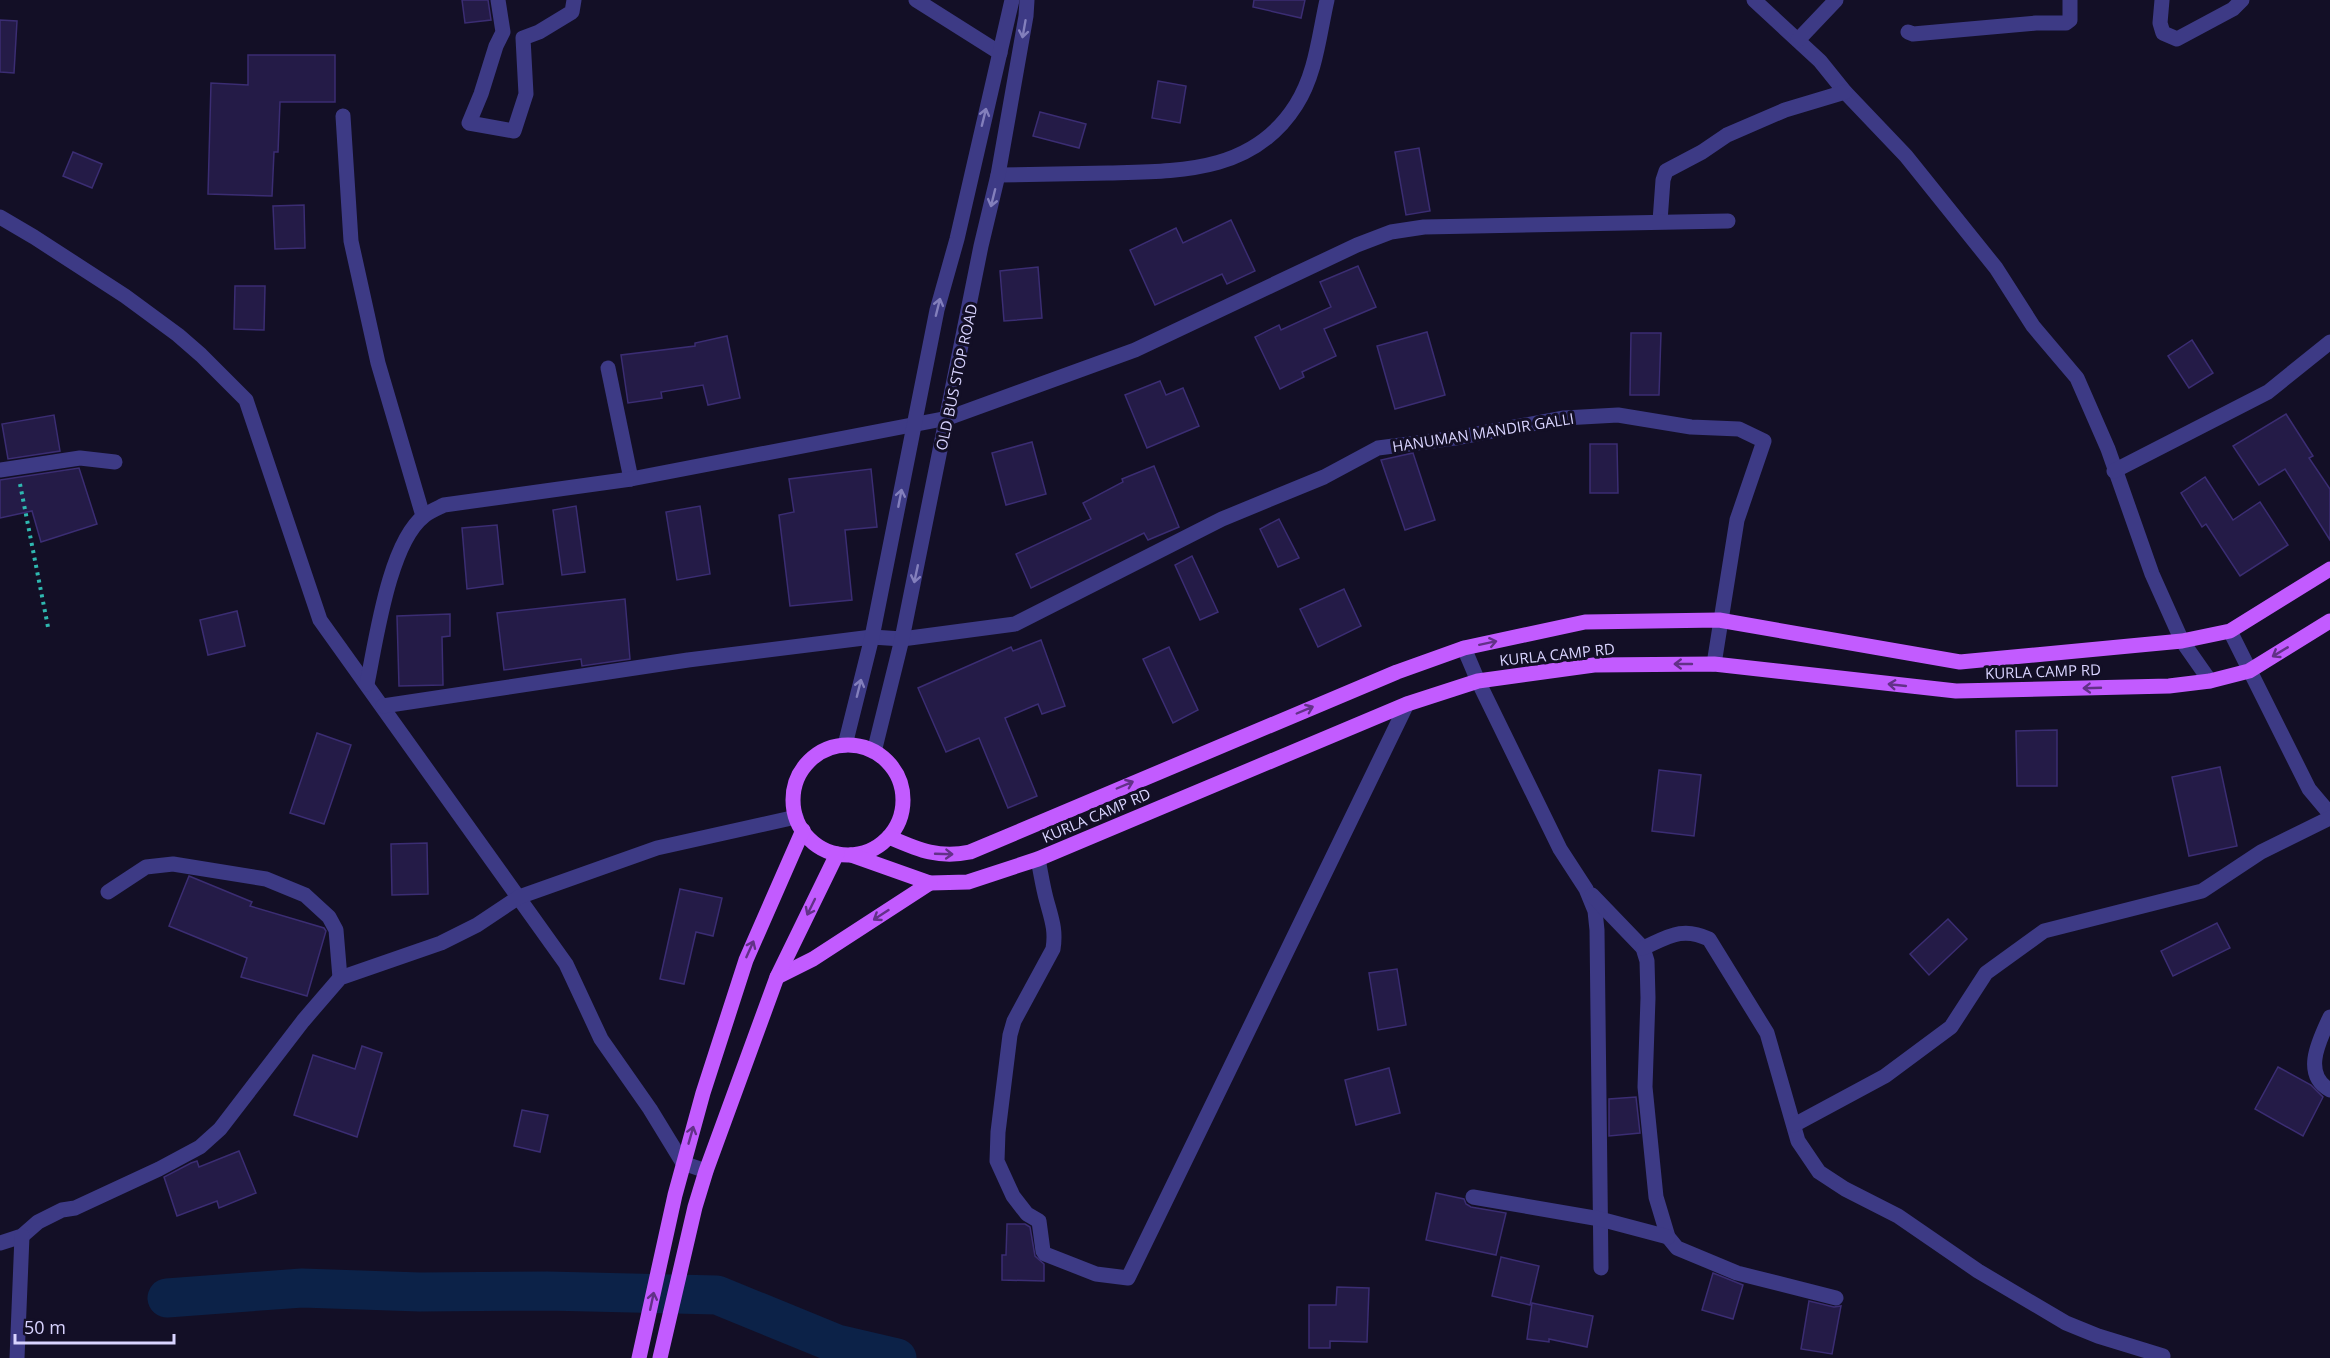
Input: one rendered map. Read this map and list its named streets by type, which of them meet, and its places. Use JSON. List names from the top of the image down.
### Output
{
  "streets": {
    "main road": ["KURLA CAMP RD"],
    "street": ["OLD BUS STOP ROAD", "HANUMAN MANDIR GALLI"]
  },
  "crossings": [
    ["OLD BUS STOP ROAD", "HANUMAN MANDIR GALLI"],
    ["OLD BUS STOP ROAD", "KURLA CAMP RD"],
    ["HANUMAN MANDIR GALLI", "KURLA CAMP RD"]
  ],
  "scale_bar": "50 m"
}
